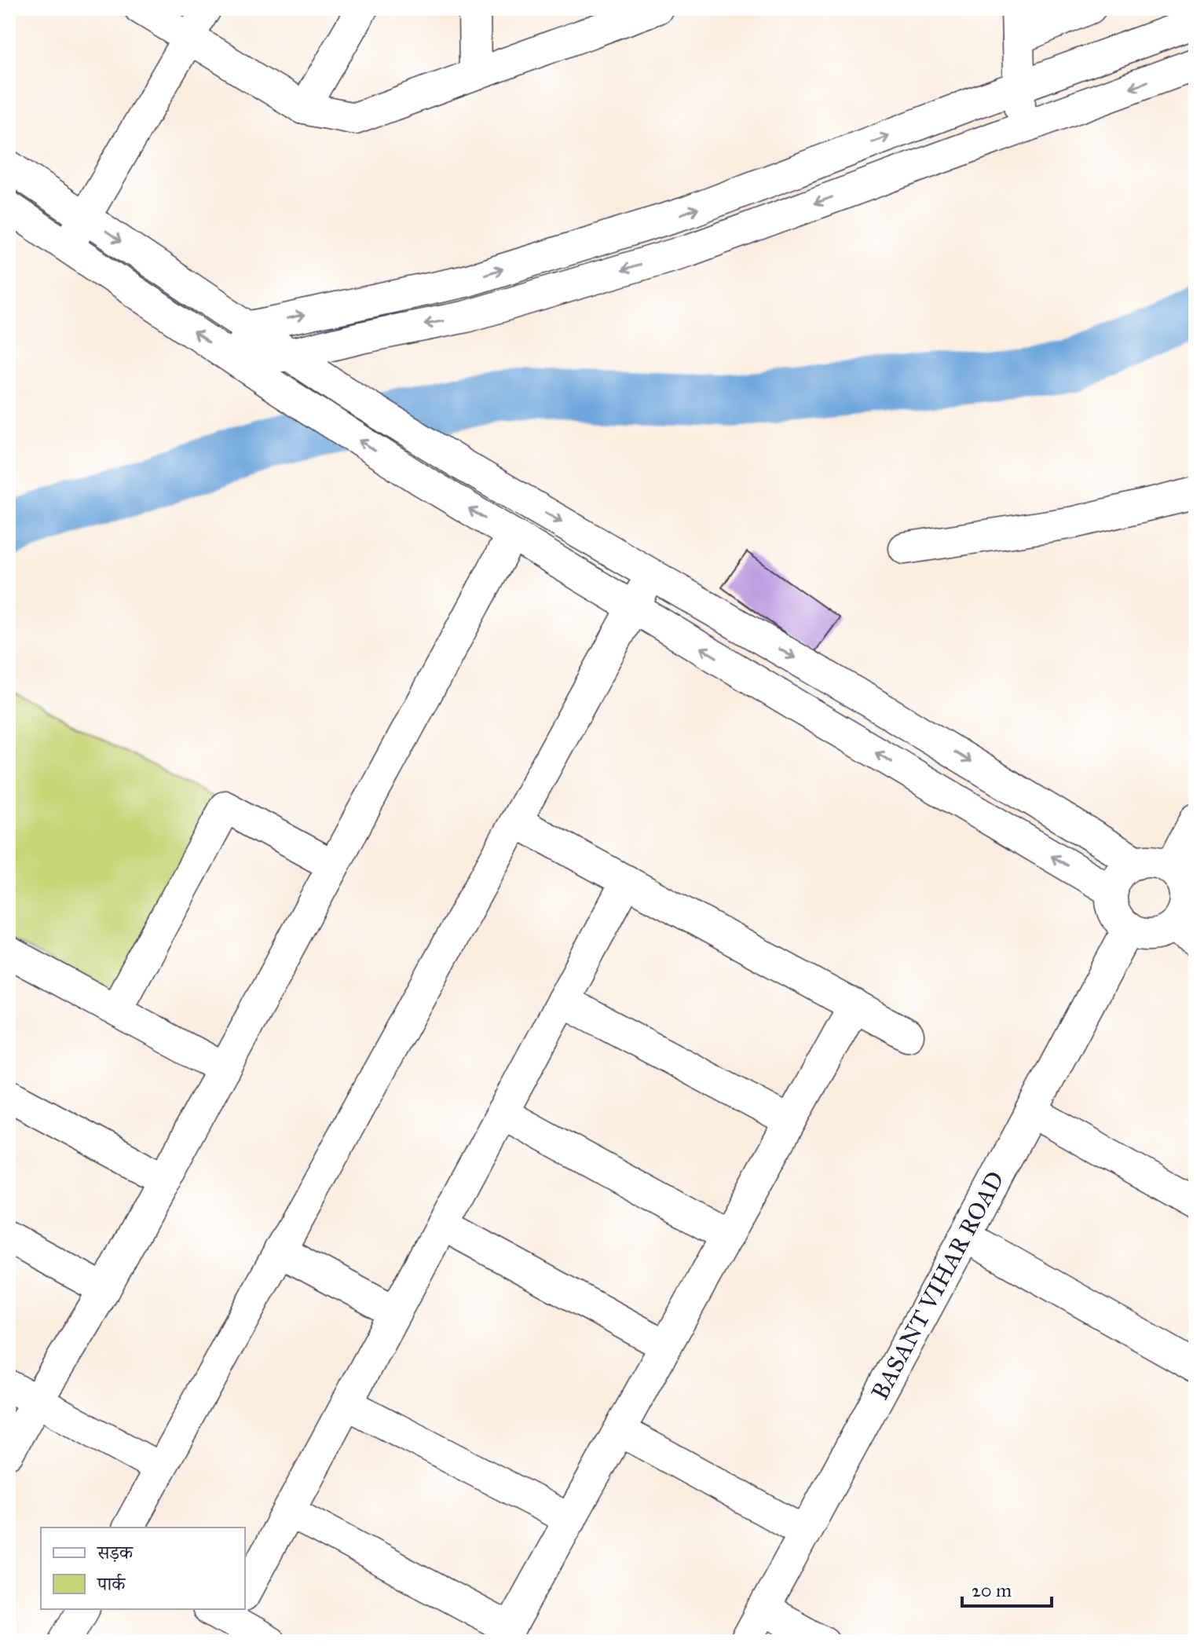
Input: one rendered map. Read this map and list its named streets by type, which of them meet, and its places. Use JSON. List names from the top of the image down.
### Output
{
  "streets": {
    "street": ["BASANT VIHAR ROAD"]
  },
  "legend": ["सड़क", "पार्क"],
  "scale_bar": "20 m"
}
